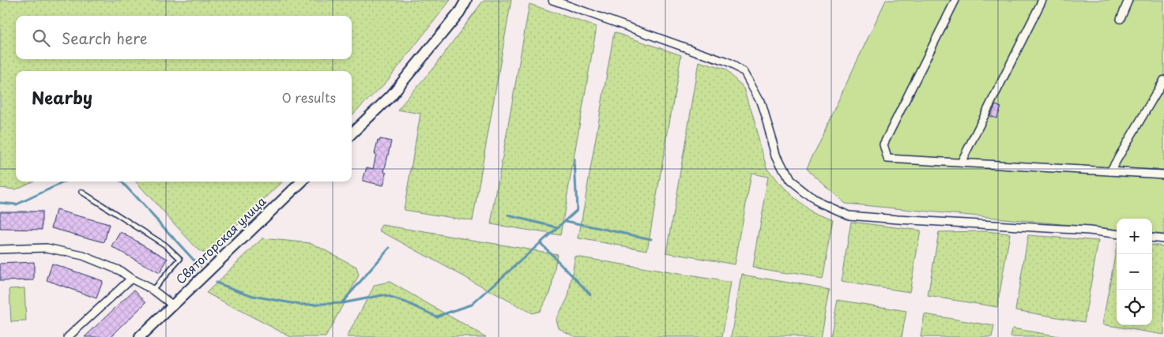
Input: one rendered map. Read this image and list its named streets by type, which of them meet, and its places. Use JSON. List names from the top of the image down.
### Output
{
  "streets": {
    "street": ["Святогорская улица"]
  },
  "page": {
    "search": "Search here",
    "heading": ["Nearby", "0 results"],
    "map_buttons": ["+", "−"]
  }
}
